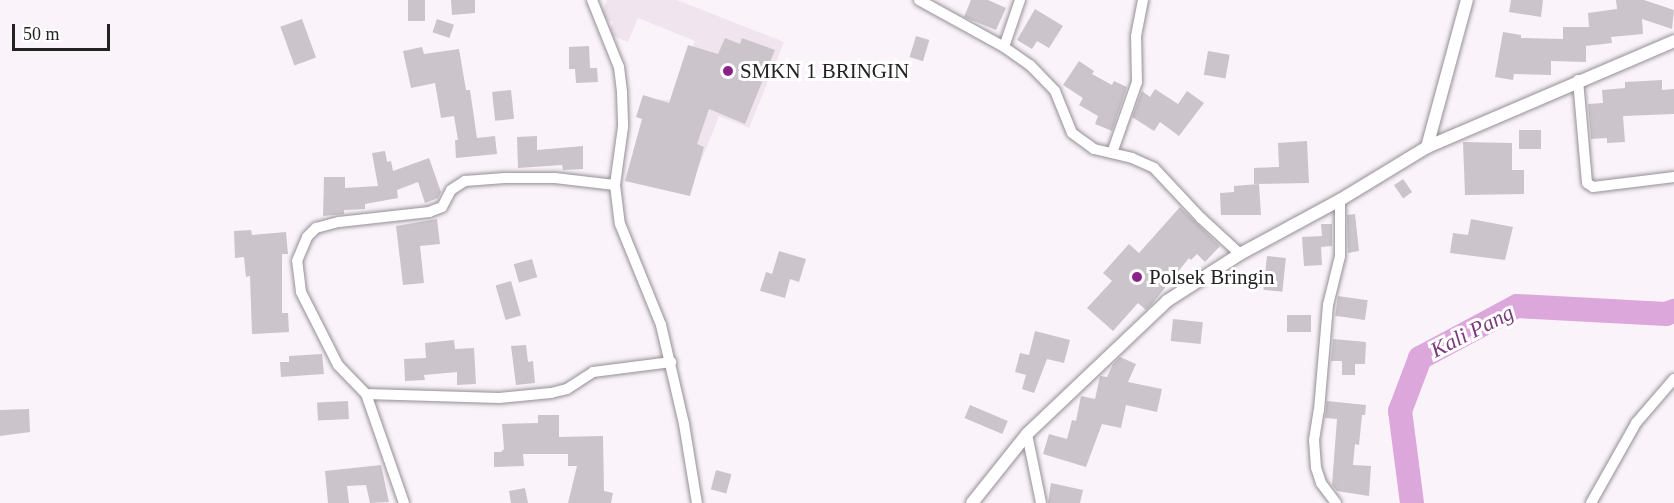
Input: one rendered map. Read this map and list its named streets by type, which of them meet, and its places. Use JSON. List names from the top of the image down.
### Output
{
  "water": ["Kali Pang"],
  "places": ["SMKN 1 BRINGIN", "Polsek Bringin"],
  "scale_bar": "50 m"
}
